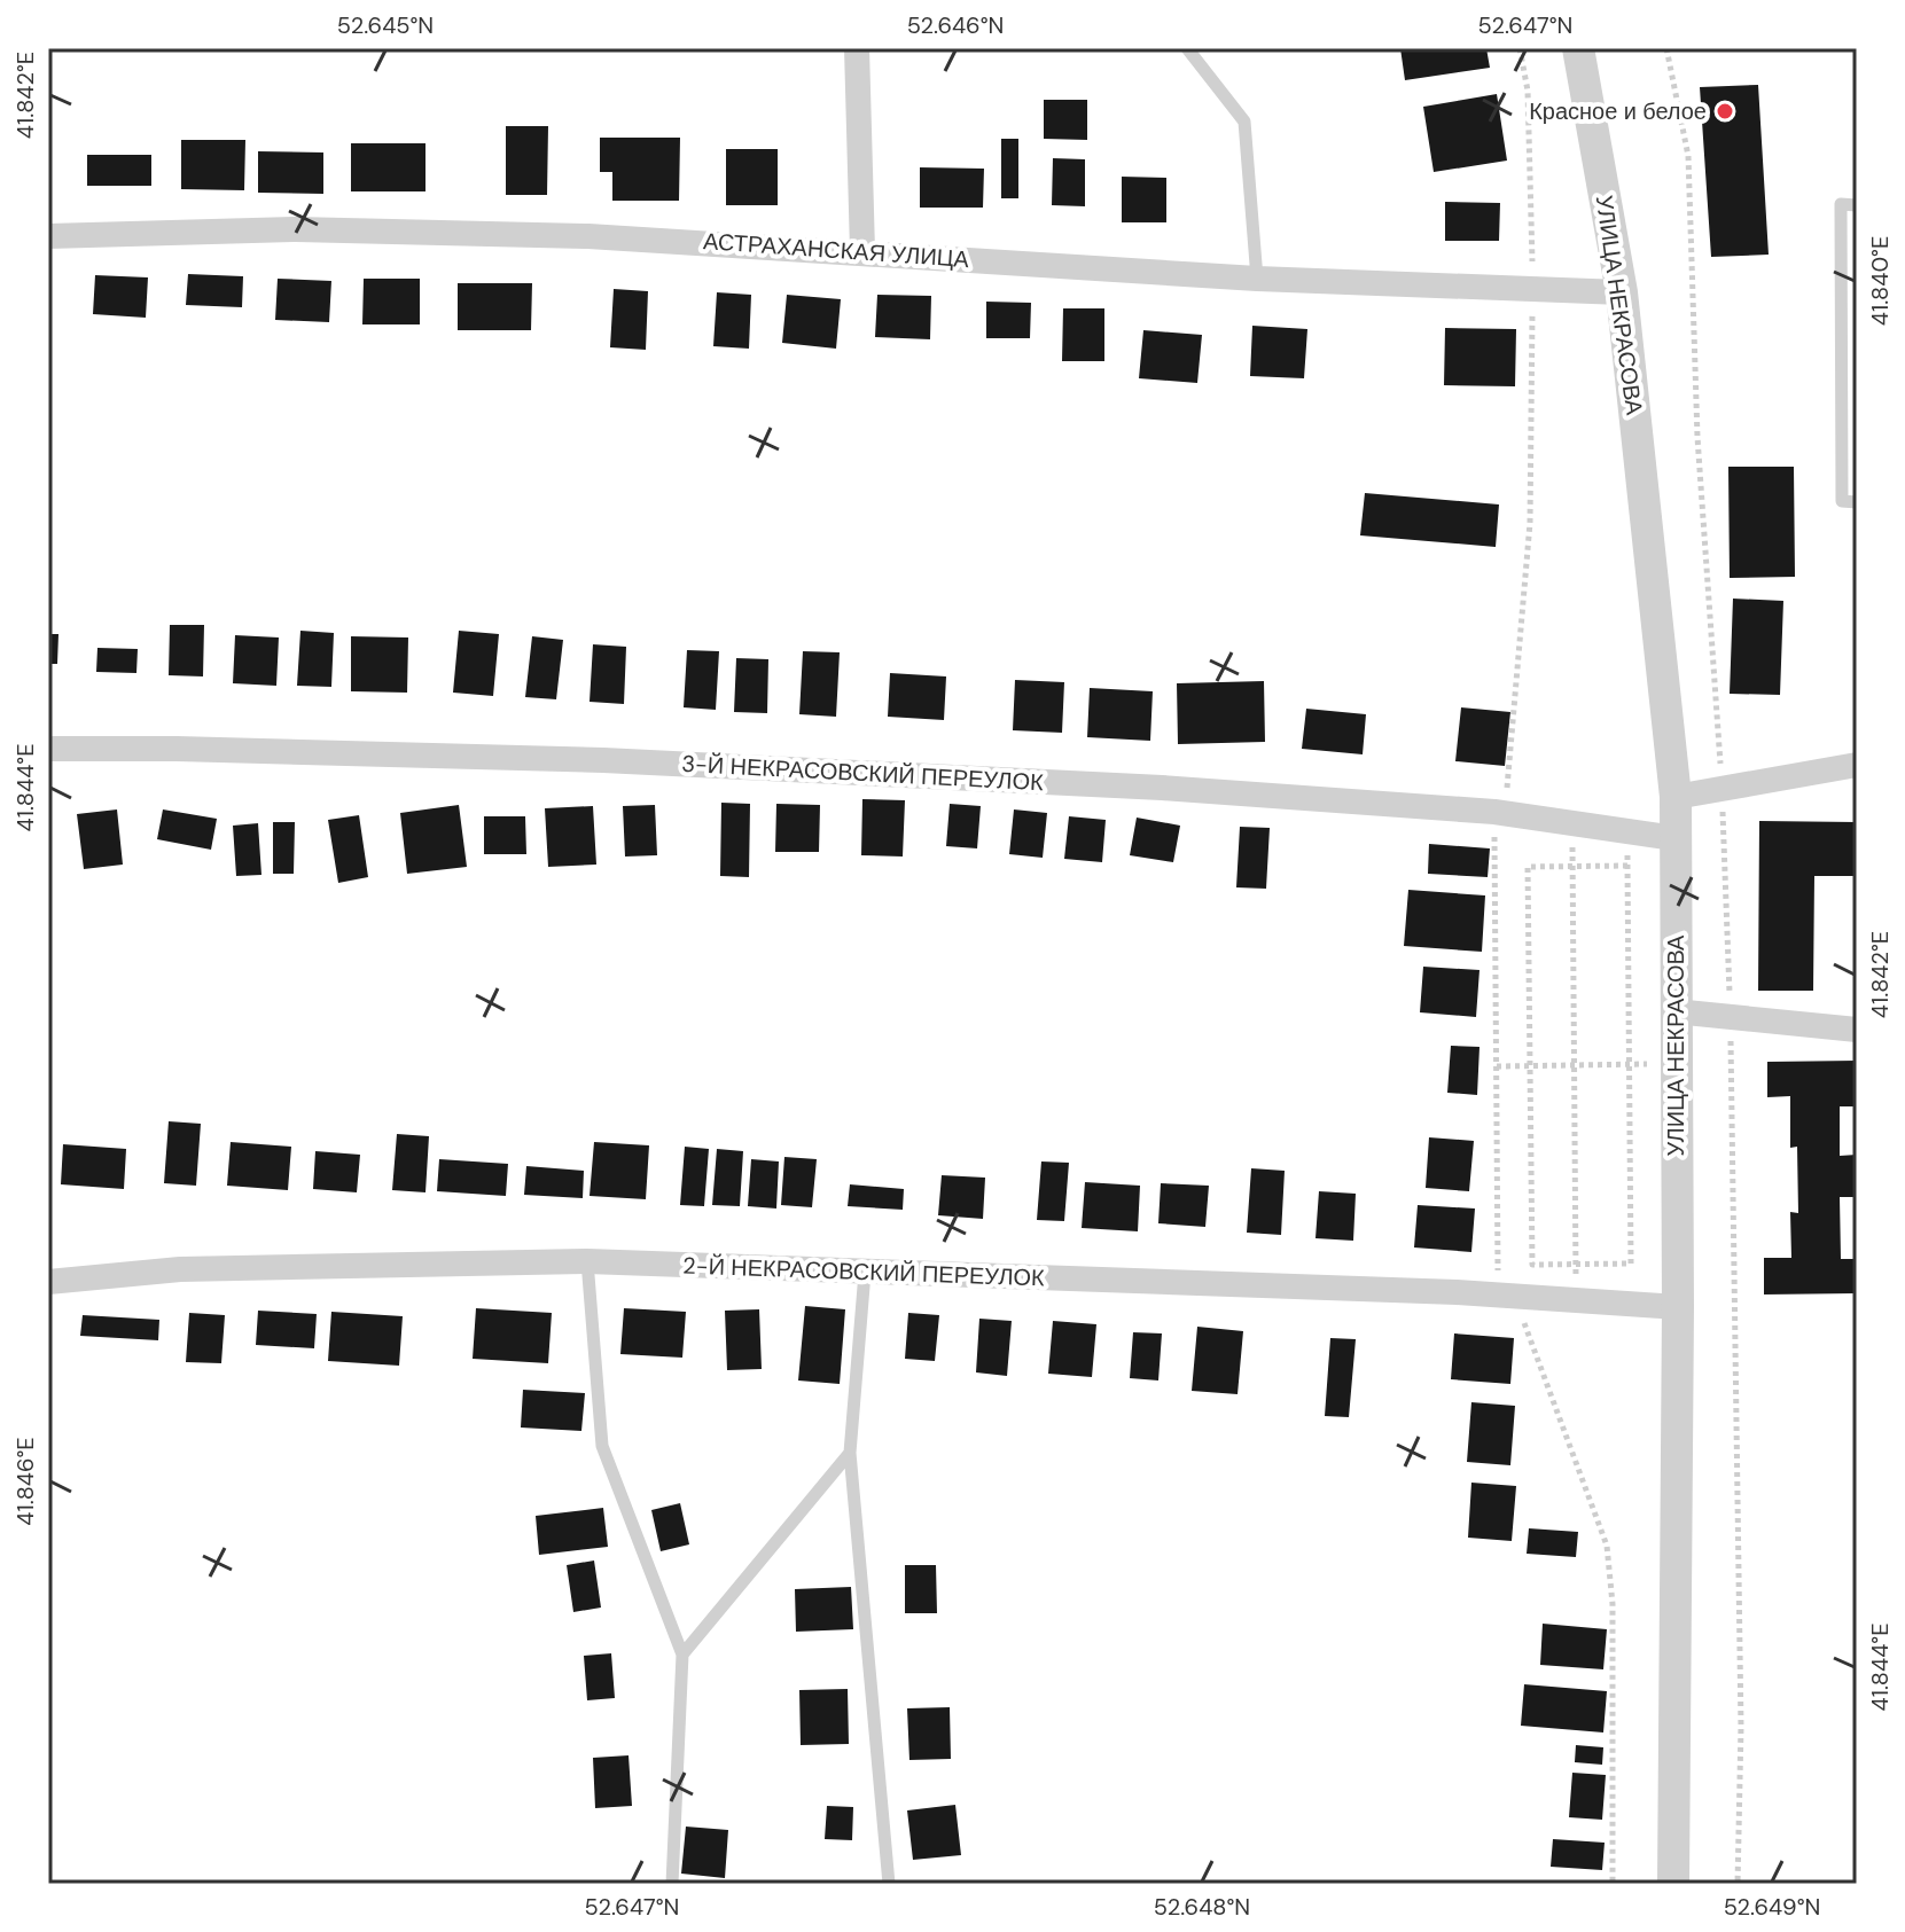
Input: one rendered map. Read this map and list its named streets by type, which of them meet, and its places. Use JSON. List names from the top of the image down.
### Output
{
  "streets": {
    "street": [
      "АСТРАХАНСКАЯ УЛИЦА",
      "УЛИЦА НЕКРАСОВА",
      "3-Й НЕКРАСОВСКИЙ ПЕРЕУЛОК",
      "2-Й НЕКРАСОВСКИЙ ПЕРЕУЛОК"
    ]
  },
  "crossings": [
    ["АСТРАХАНСКАЯ УЛИЦА", "УЛИЦА НЕКРАСОВА"],
    ["УЛИЦА НЕКРАСОВА", "3-Й НЕКРАСОВСКИЙ ПЕРЕУЛОК"],
    ["УЛИЦА НЕКРАСОВА", "2-Й НЕКРАСОВСКИЙ ПЕРЕУЛОК"]
  ],
  "places": ["Красное и белое"],
  "coordinates": [
    "52.645°N",
    "52.646°N",
    "52.647°N",
    "41.842°E",
    "41.840°E",
    "41.844°E",
    "41.846°E",
    "52.648°N",
    "52.649°N"
  ]
}
